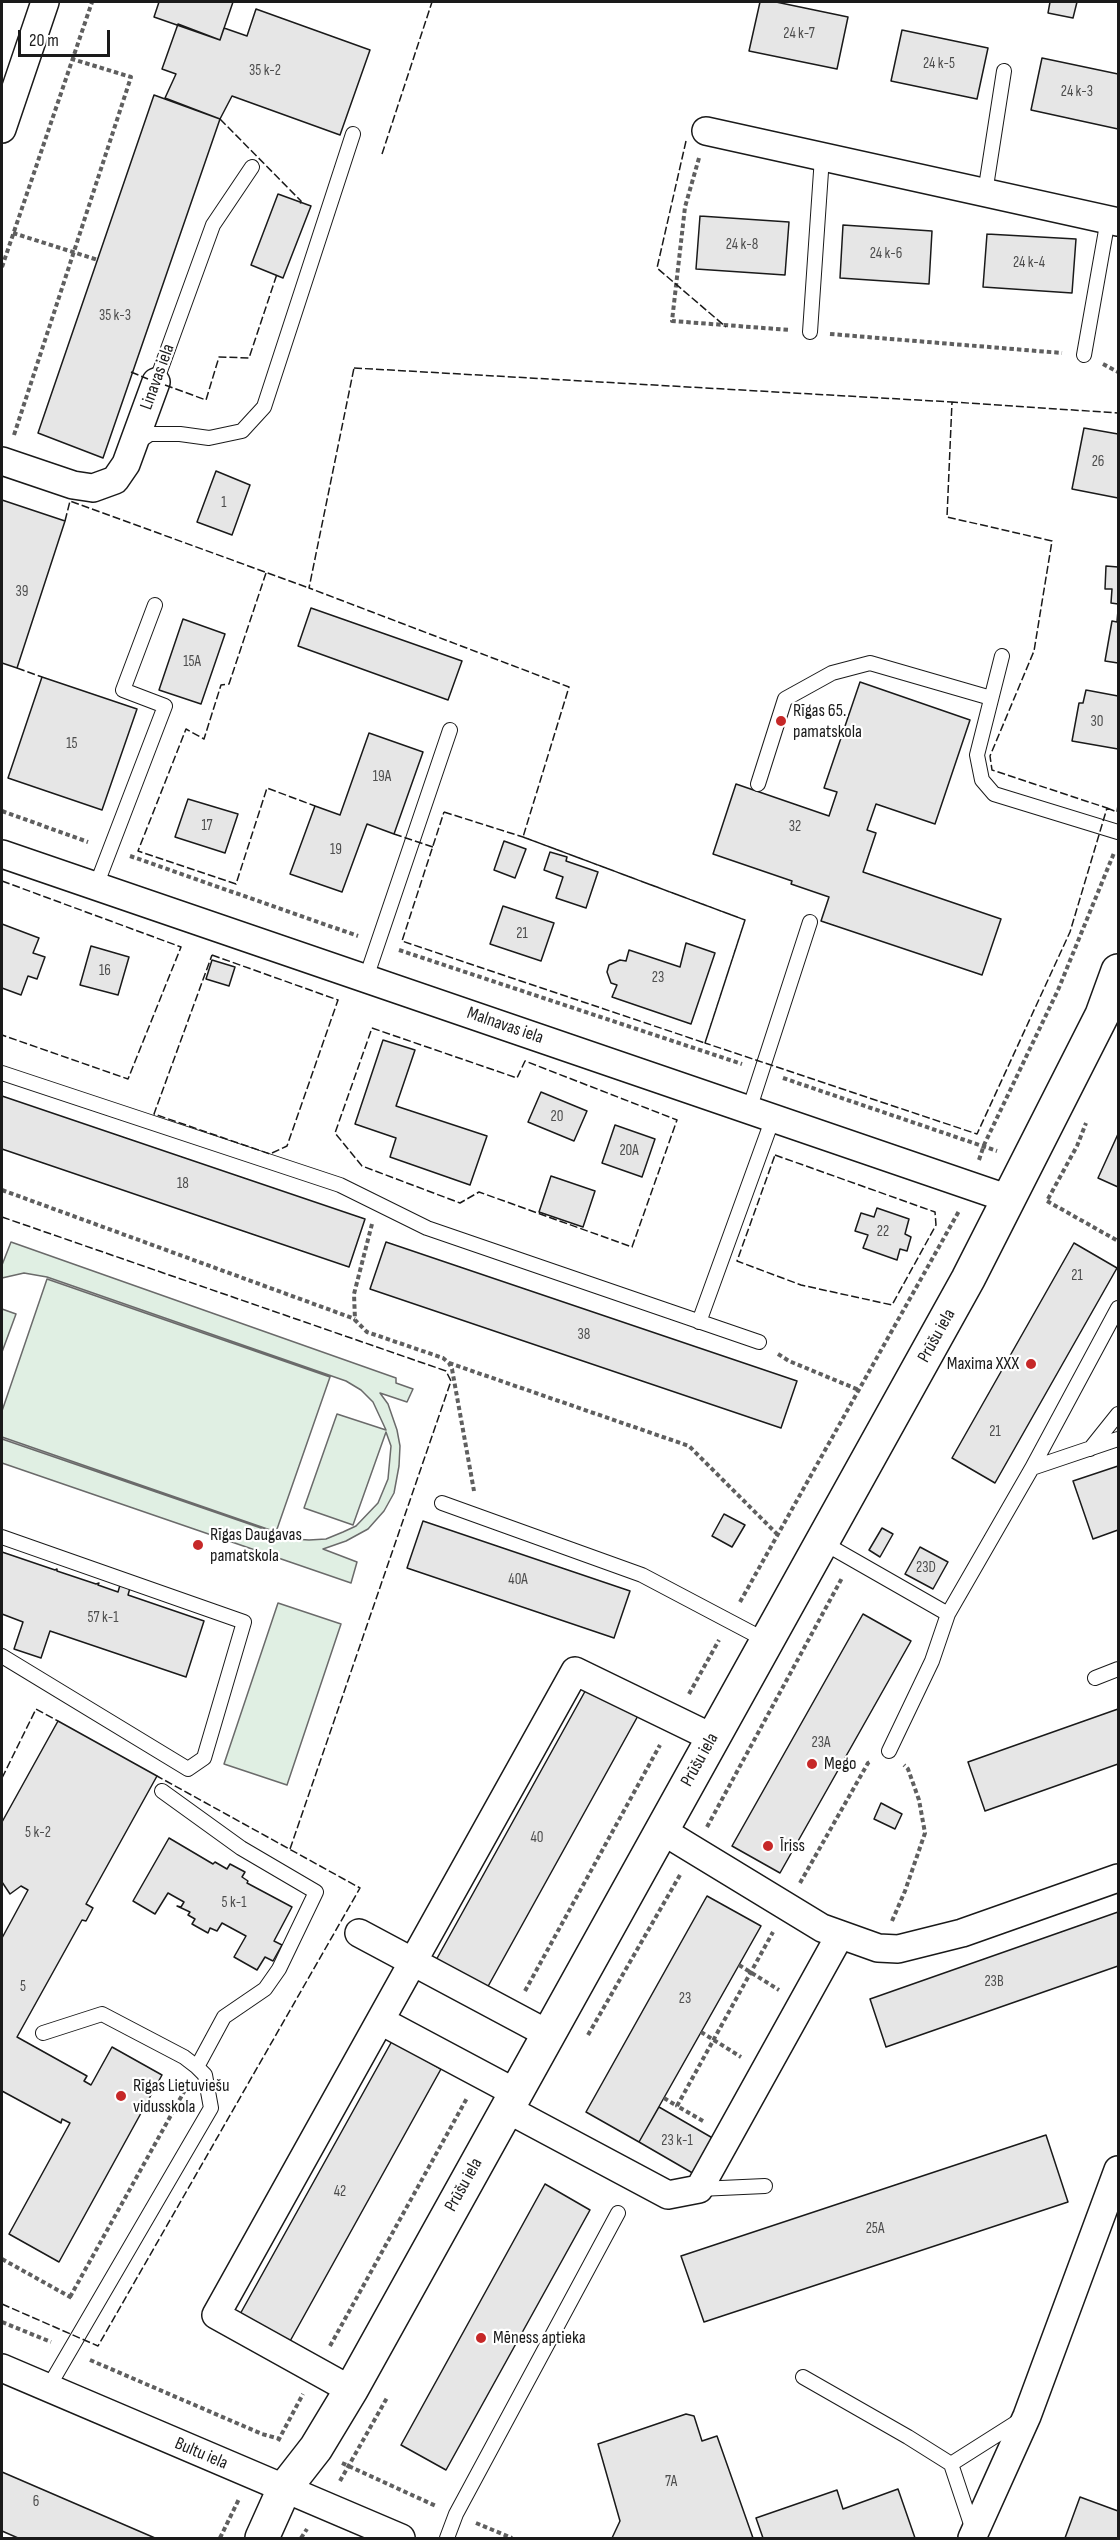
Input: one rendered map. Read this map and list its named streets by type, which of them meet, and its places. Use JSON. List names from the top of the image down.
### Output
{
  "streets": {
    "street": [
      "Linavas iela",
      "Malnavas iela",
      "Prūšu iela",
      "Bultu iela"
    ]
  },
  "crossings": [
    ["Malnavas iela", "Prūšu iela"],
    ["Prūšu iela", "Bultu iela"]
  ],
  "places": [
    "Rīgas 65. pamatskola",
    "Maxima XXX",
    "Rīgas Daugavas pamatskola",
    "Mego",
    "Īriss",
    "Rīgas Lietuviešu vidusskola",
    "Mēness aptieka"
  ],
  "house_numbers": [
    "24 k-7",
    "24 k-5",
    "35 k-2",
    "24 k-3",
    "24 k-8",
    "24 k-6",
    "24 k-4",
    "35 k-3",
    "26",
    "1",
    "39",
    "15A",
    "30",
    "15",
    "19A",
    "17",
    "32",
    "19",
    "21",
    "16",
    "23",
    "20",
    "20A",
    "18",
    "22",
    "21",
    "38",
    "21",
    "23D",
    "40A",
    "57 k-1",
    "23A",
    "5 k-2",
    "40",
    "5 k-1",
    "23B",
    "5",
    "23",
    "23 k-1",
    "42",
    "25A",
    "7A",
    "6"
  ],
  "scale_bar": "20 m"
}
